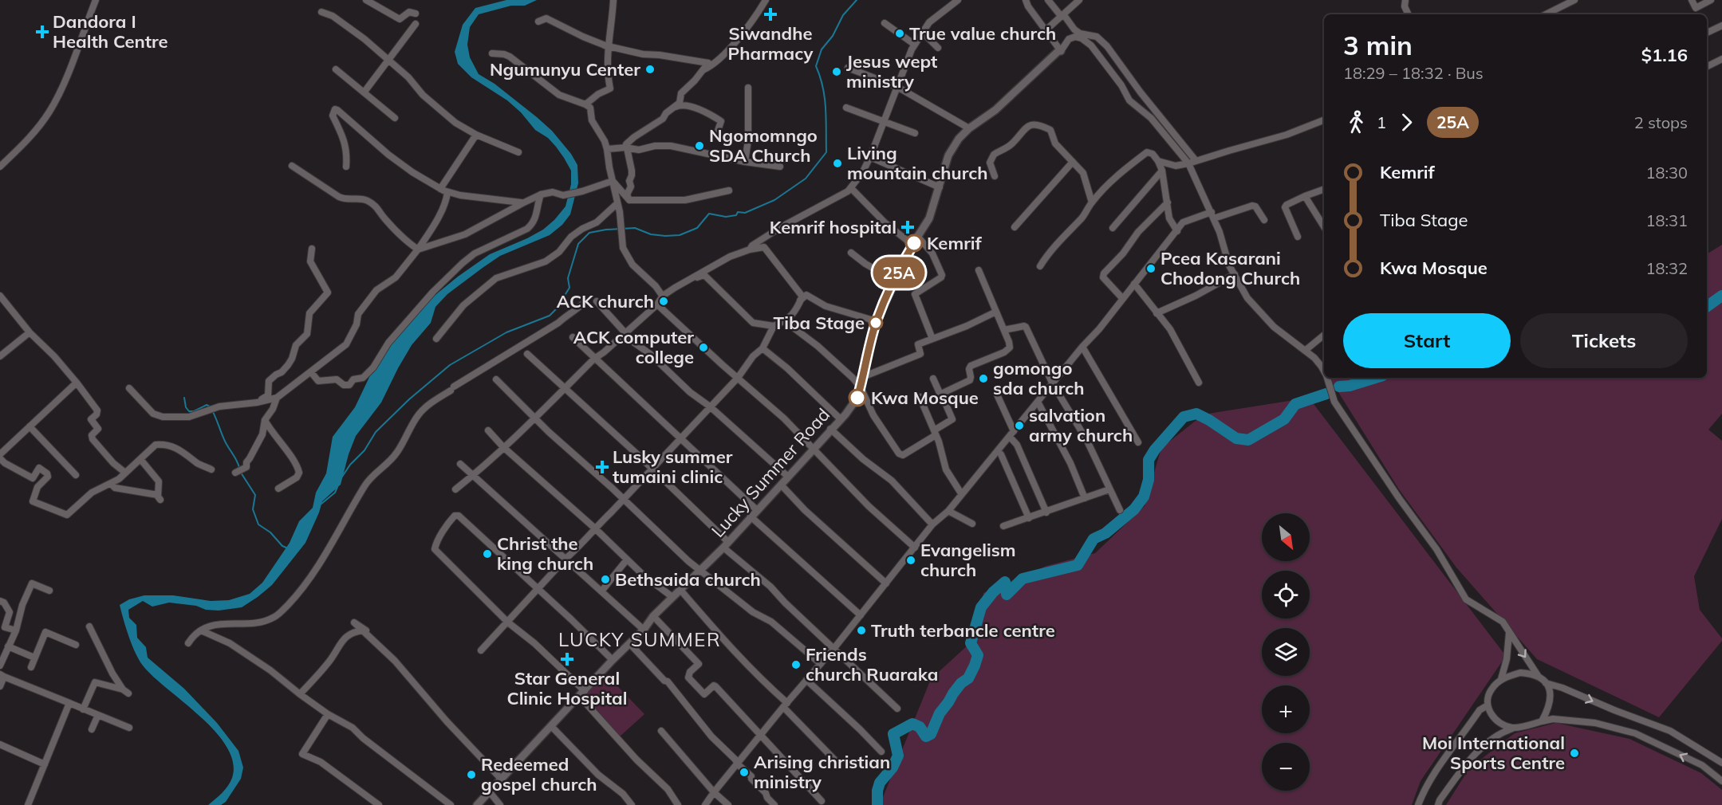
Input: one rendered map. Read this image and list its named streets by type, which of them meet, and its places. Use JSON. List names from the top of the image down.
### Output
{
  "streets": {
    "street": ["Lucky Summer Road"]
  },
  "districts": ["LUCKY SUMMER"],
  "places": {
    "health": [
      "Siwandhe Pharmacy",
      "Dandora I Health Centre",
      "Kemrif hospital",
      "Lusky summer tumaini clinic",
      "Star General Clinic Hospital"
    ],
    "other": [
      "True value church",
      "Ngumunyu Center",
      "Jesus wept ministry",
      "Ngomomngo SDA Church",
      "Living mountain church",
      "Kemrif",
      "Pcea Kasarani Chodong Church",
      "ACK church",
      "Tiba Stage",
      "ACK computer college",
      "gomongo sda church",
      "Kwa Mosque",
      "salvation army church",
      "Christ the king church",
      "Evangelism church",
      "Bethsaida church",
      "Truth terbancle centre",
      "Friends church Ruaraka",
      "Moi International Sports Centre",
      "Arising christian ministry",
      "Redeemed gospel church"
    ]
  },
  "lines": ["bus line 25A"],
  "north": "bottom right",
  "page": {
    "on_map": "25A",
    "heading": ["3 min", "18:29 – 18:32 · Bus", "$1.16"],
    "legs": ["1", "25A", "2 stops"],
    "list": [
      {
        "name": "Kemrif",
        "value": "18:30"
      },
      {
        "name": "Tiba Stage",
        "value": "18:31"
      },
      {
        "name": "Kwa Mosque",
        "value": "18:32"
      }
    ],
    "buttons": ["Start", "Tickets"],
    "map_buttons": ["+", "−"]
  }
}
